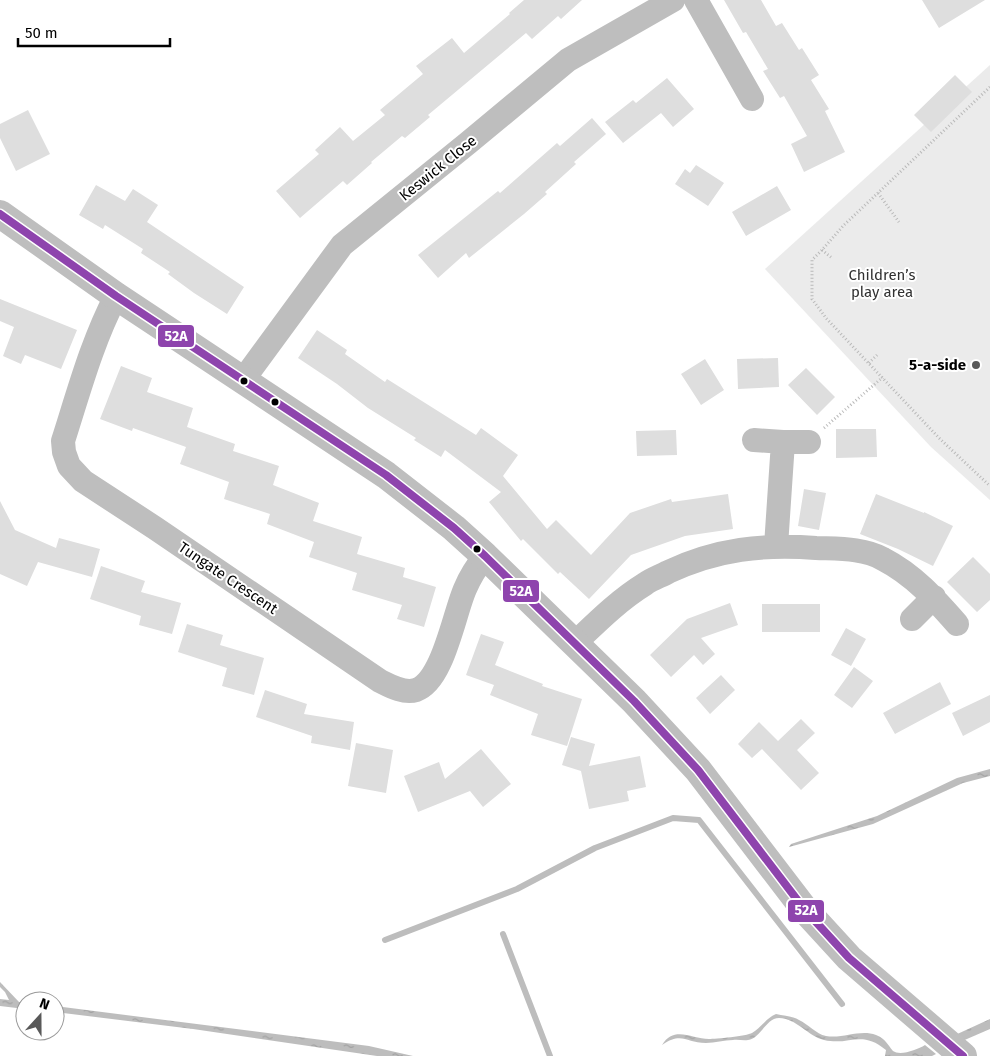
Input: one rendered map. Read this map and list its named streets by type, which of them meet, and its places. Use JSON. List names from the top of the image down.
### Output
{
  "streets": {
    "street": ["Keswick Close", "Tungate Crescent"]
  },
  "parks": ["Children’s play area"],
  "places": ["5-a-side"],
  "lines": ["transit line 52A"],
  "scale_bar": "50 m",
  "north": "top"
}
